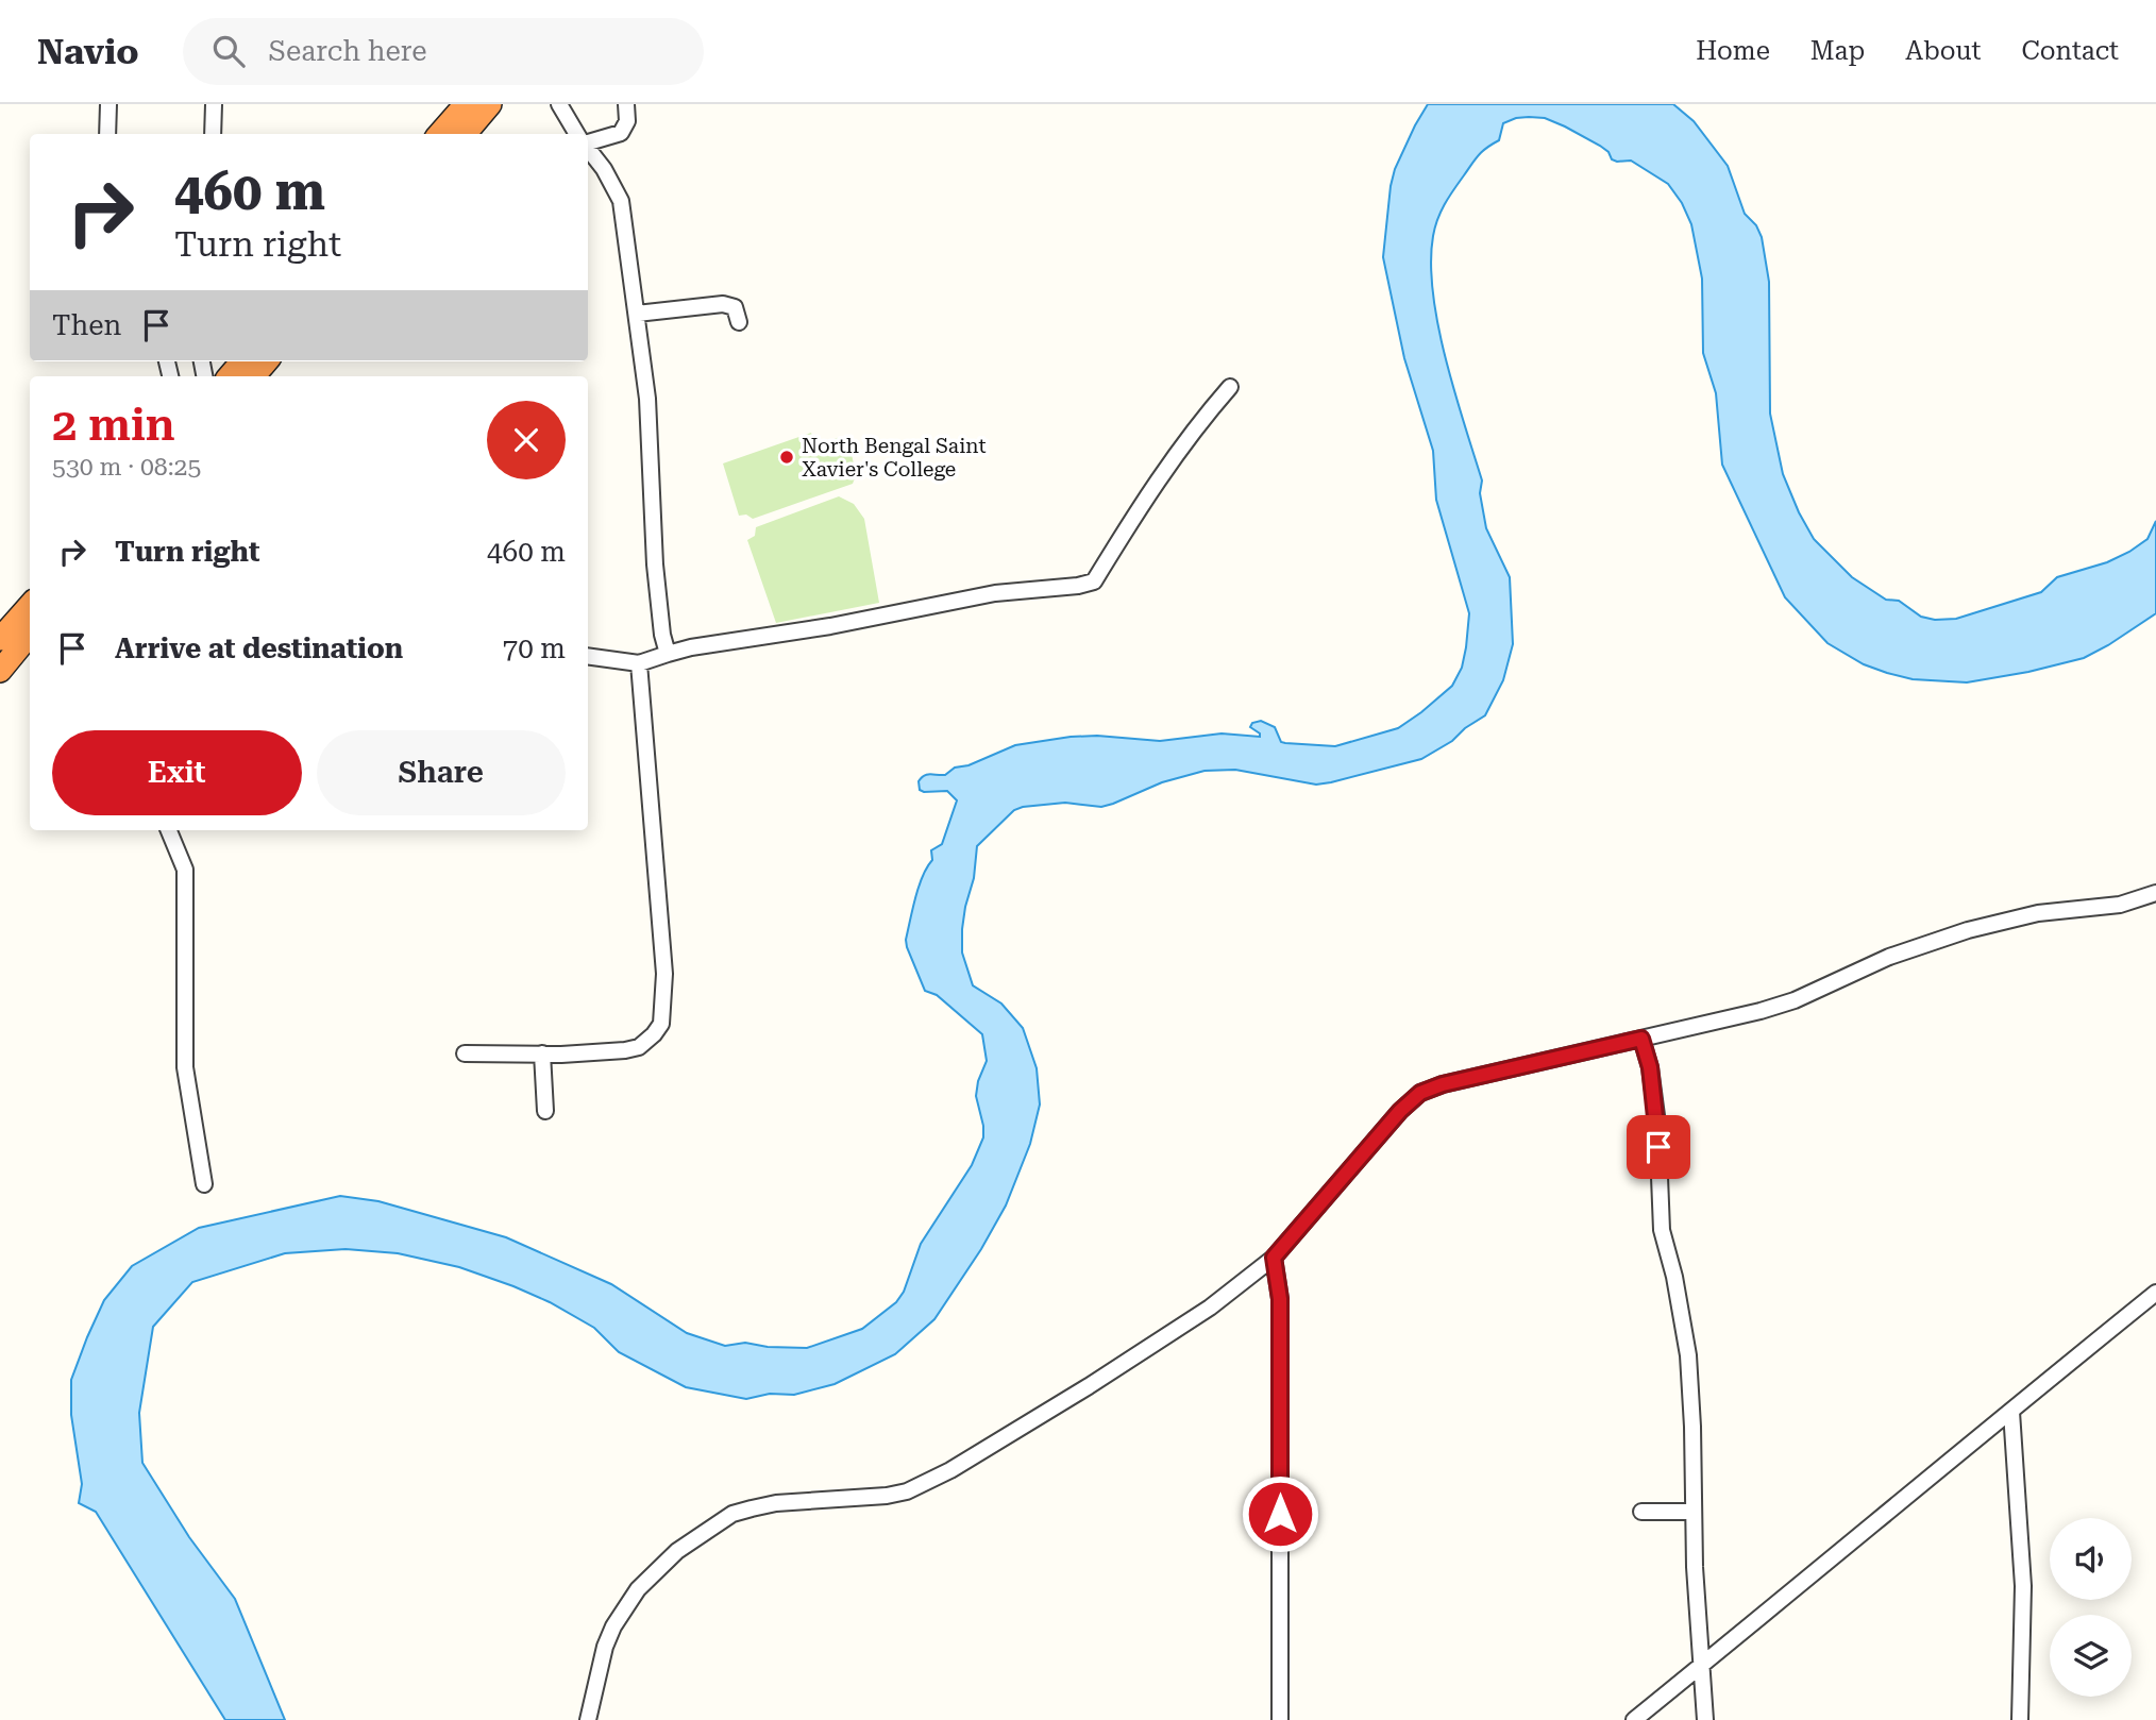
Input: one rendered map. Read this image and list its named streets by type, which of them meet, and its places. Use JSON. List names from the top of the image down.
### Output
{
  "places": ["North Bengal Saint Xavier's College"],
  "page": {
    "header": "Navio",
    "search": "Search here",
    "nav": [
      "Home",
      "Map",
      "About",
      "Contact"
    ],
    "turn": ["460 m", "Turn right"],
    "then": "Then",
    "heading": ["2 min", "530 m · 08:25"],
    "list": [
      {
        "name": "Turn right",
        "value": "460 m"
      },
      {
        "name": "Arrive at destination",
        "value": "70 m"
      }
    ],
    "buttons": ["Exit", "Share"]
  }
}
